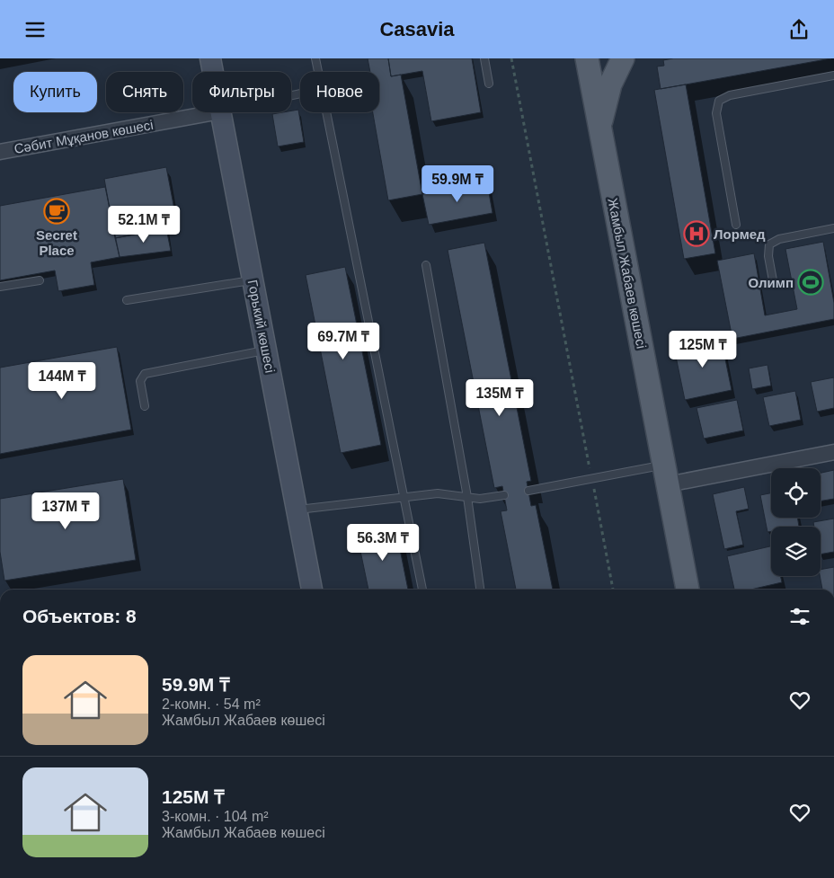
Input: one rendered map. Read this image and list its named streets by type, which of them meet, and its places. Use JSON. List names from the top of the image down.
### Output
{
  "streets": {
    "main road": ["Жамбыл Жабаев көшесі", "Горький көшесі"],
    "street": ["Сәбит Мұқанов көшесі"]
  },
  "places": {
    "cafe": ["Secret Place"],
    "hospital": ["Лормед"],
    "sports": ["Олимп"]
  },
  "page": {
    "header": "Casavia",
    "chip": [
      "Купить",
      "Снять",
      "Фильтры",
      "Новое"
    ],
    "price": [
      "59.9M ₸",
      "52.1M ₸",
      "69.7M ₸",
      "125M ₸",
      "144M ₸",
      "135M ₸",
      "137M ₸",
      "56.3M ₸"
    ],
    "heading": "Объектов: 8",
    "list": [
      {
        "name": "59.9M ₸",
        "note": "2-комн. · 54 m² · Жамбыл Жабаев көшесі"
      },
      {
        "name": "125M ₸",
        "note": "3-комн. · 104 m² · Жамбыл Жабаев көшесі"
      }
    ]
  }
}
